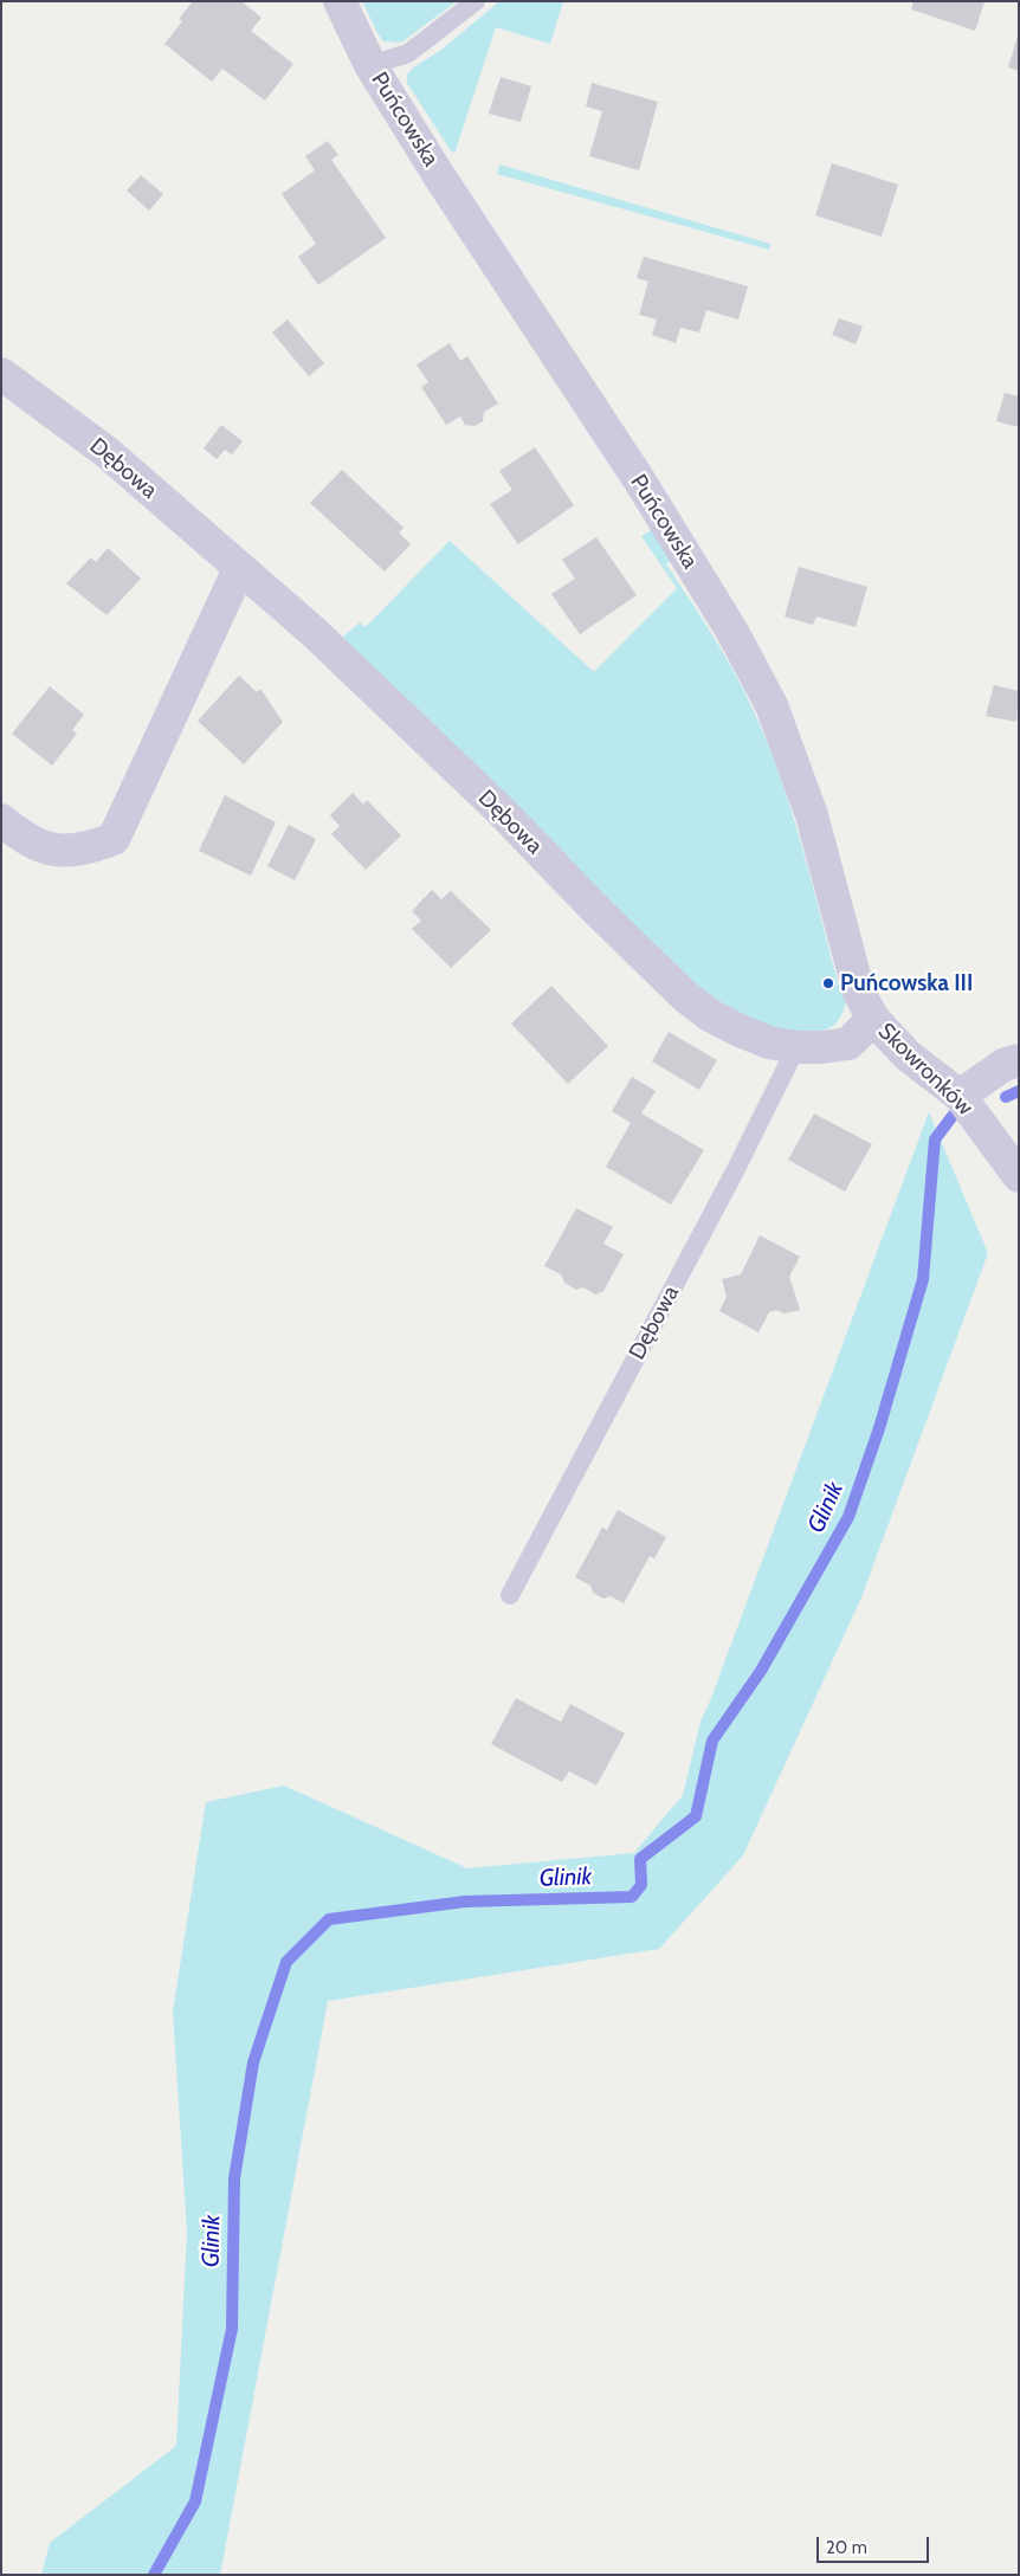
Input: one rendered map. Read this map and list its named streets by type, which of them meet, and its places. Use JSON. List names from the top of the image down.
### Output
{
  "streets": {
    "street": ["Puńcowska", "Dębowa", "Skowronków"]
  },
  "crossings": [
    ["Puńcowska", "Dębowa"],
    ["Puńcowska", "Skowronków"],
    ["Dębowa", "Skowronków"]
  ],
  "water": ["Glinik"],
  "places": ["Puńcowska III"],
  "scale_bar": "20 m"
}
